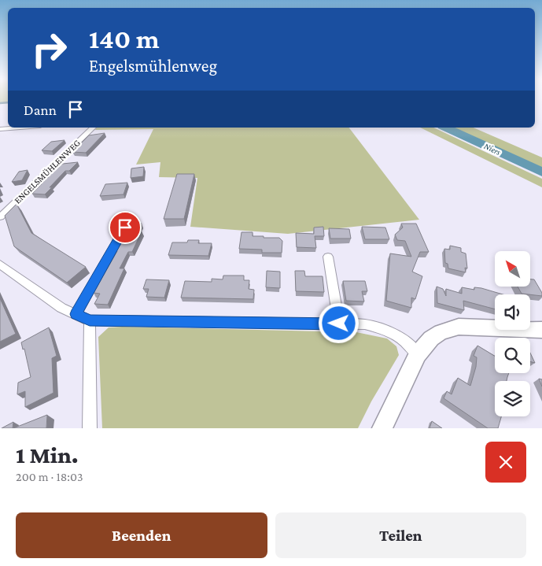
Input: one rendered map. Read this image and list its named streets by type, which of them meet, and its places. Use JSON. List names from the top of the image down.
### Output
{
  "streets": {
    "street": ["ENGELSMÜHLENWEG"]
  },
  "water": ["Niers"],
  "north": "top left",
  "page": {
    "turn": ["140 m", "Engelsmühlenweg"],
    "then": "Dann",
    "heading": ["1 Min.", "200 m · 18:03"],
    "buttons": ["Beenden", "Teilen"]
  }
}
